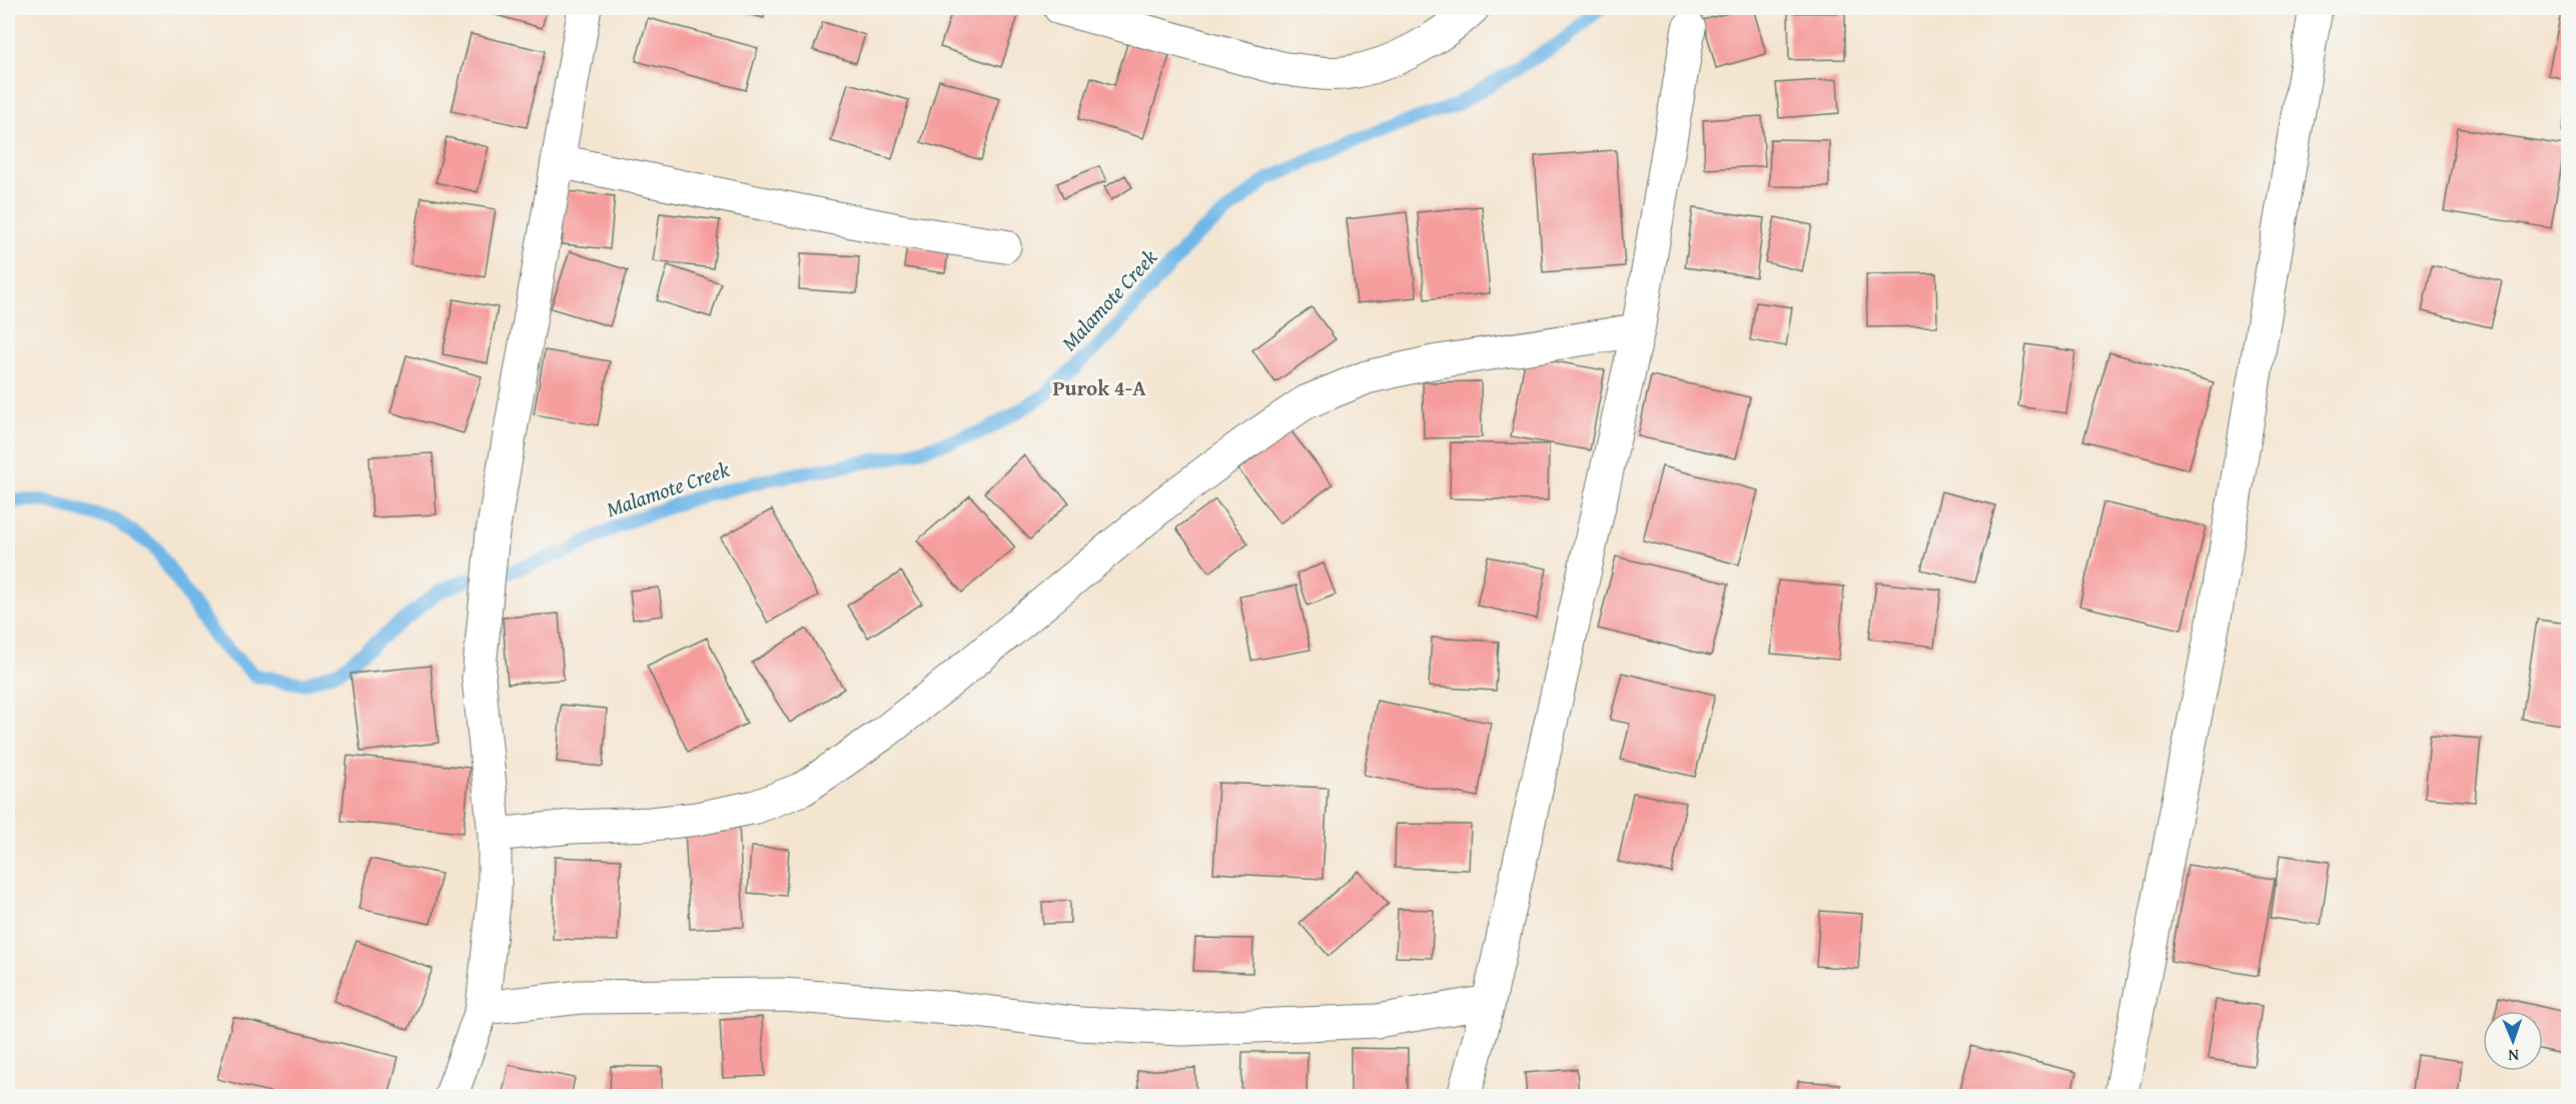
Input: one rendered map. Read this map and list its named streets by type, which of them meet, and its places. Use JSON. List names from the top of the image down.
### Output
{
  "districts": ["Purok 4-A"],
  "water": ["Malamote Creek"],
  "north": "bottom"
}
